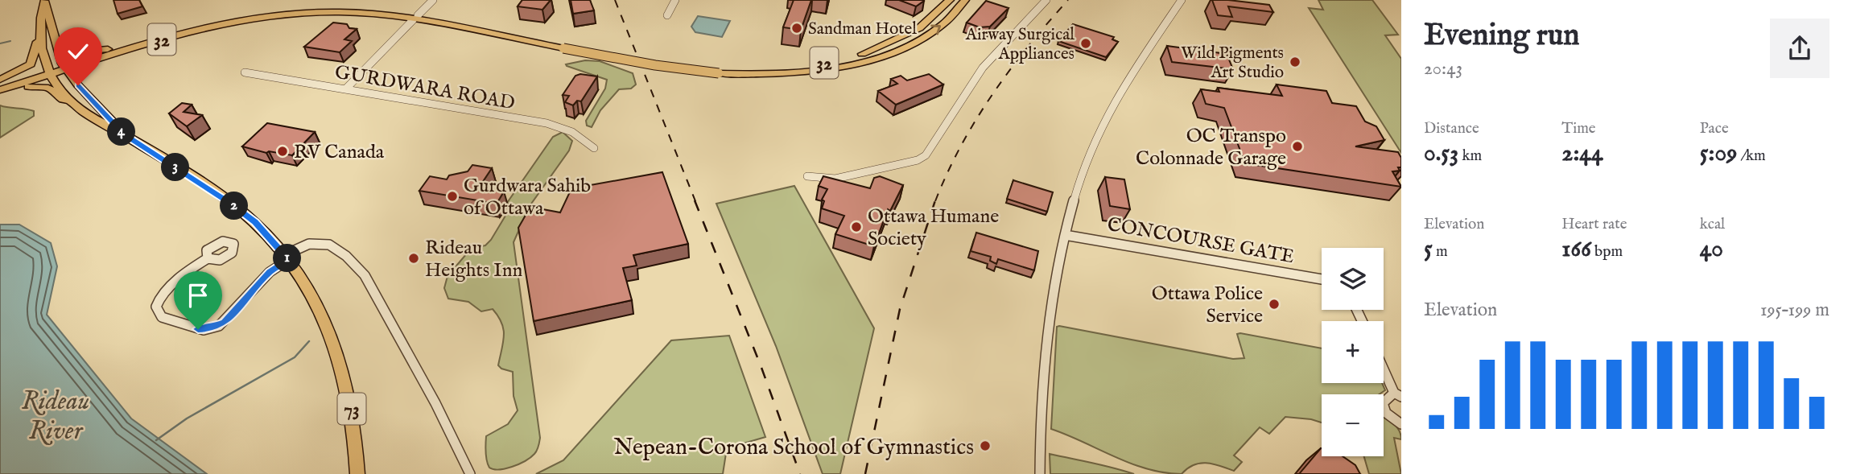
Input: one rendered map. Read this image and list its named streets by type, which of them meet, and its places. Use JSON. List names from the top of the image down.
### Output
{
  "streets": {
    "main road": ["32", "73"],
    "street": ["GURDWARA ROAD", "CONCOURSE GATE"]
  },
  "crossings": [
    ["32", "73"]
  ],
  "water": ["Rideau River"],
  "places": [
    "Sandman Hotel",
    "Airway Surgical Appliances",
    "Wild Pigments Art Studio",
    "OC Transpo Colonnade Garage",
    "RV Canada",
    "Gurdwara Sahib of Ottawa",
    "Ottawa Humane Society",
    "Rideau Heights Inn",
    "Ottawa Police Service",
    "Nepean-Corona School of Gymnastics"
  ],
  "page": {
    "heading": ["Evening run", "20:43"],
    "stats": [
      ["Distance", "0.53 km"],
      ["Time", "2:44"],
      ["Pace", "5:09 /km"],
      ["Elevation", "5 m"],
      ["Heart rate", "166 bpm"],
      ["kcal", "40"]
    ],
    "pins": [
      "4",
      "3",
      "2",
      "1"
    ],
    "map_buttons": ["+", "−"],
    "chart": ["Elevation", "195–199 m"]
  }
}
